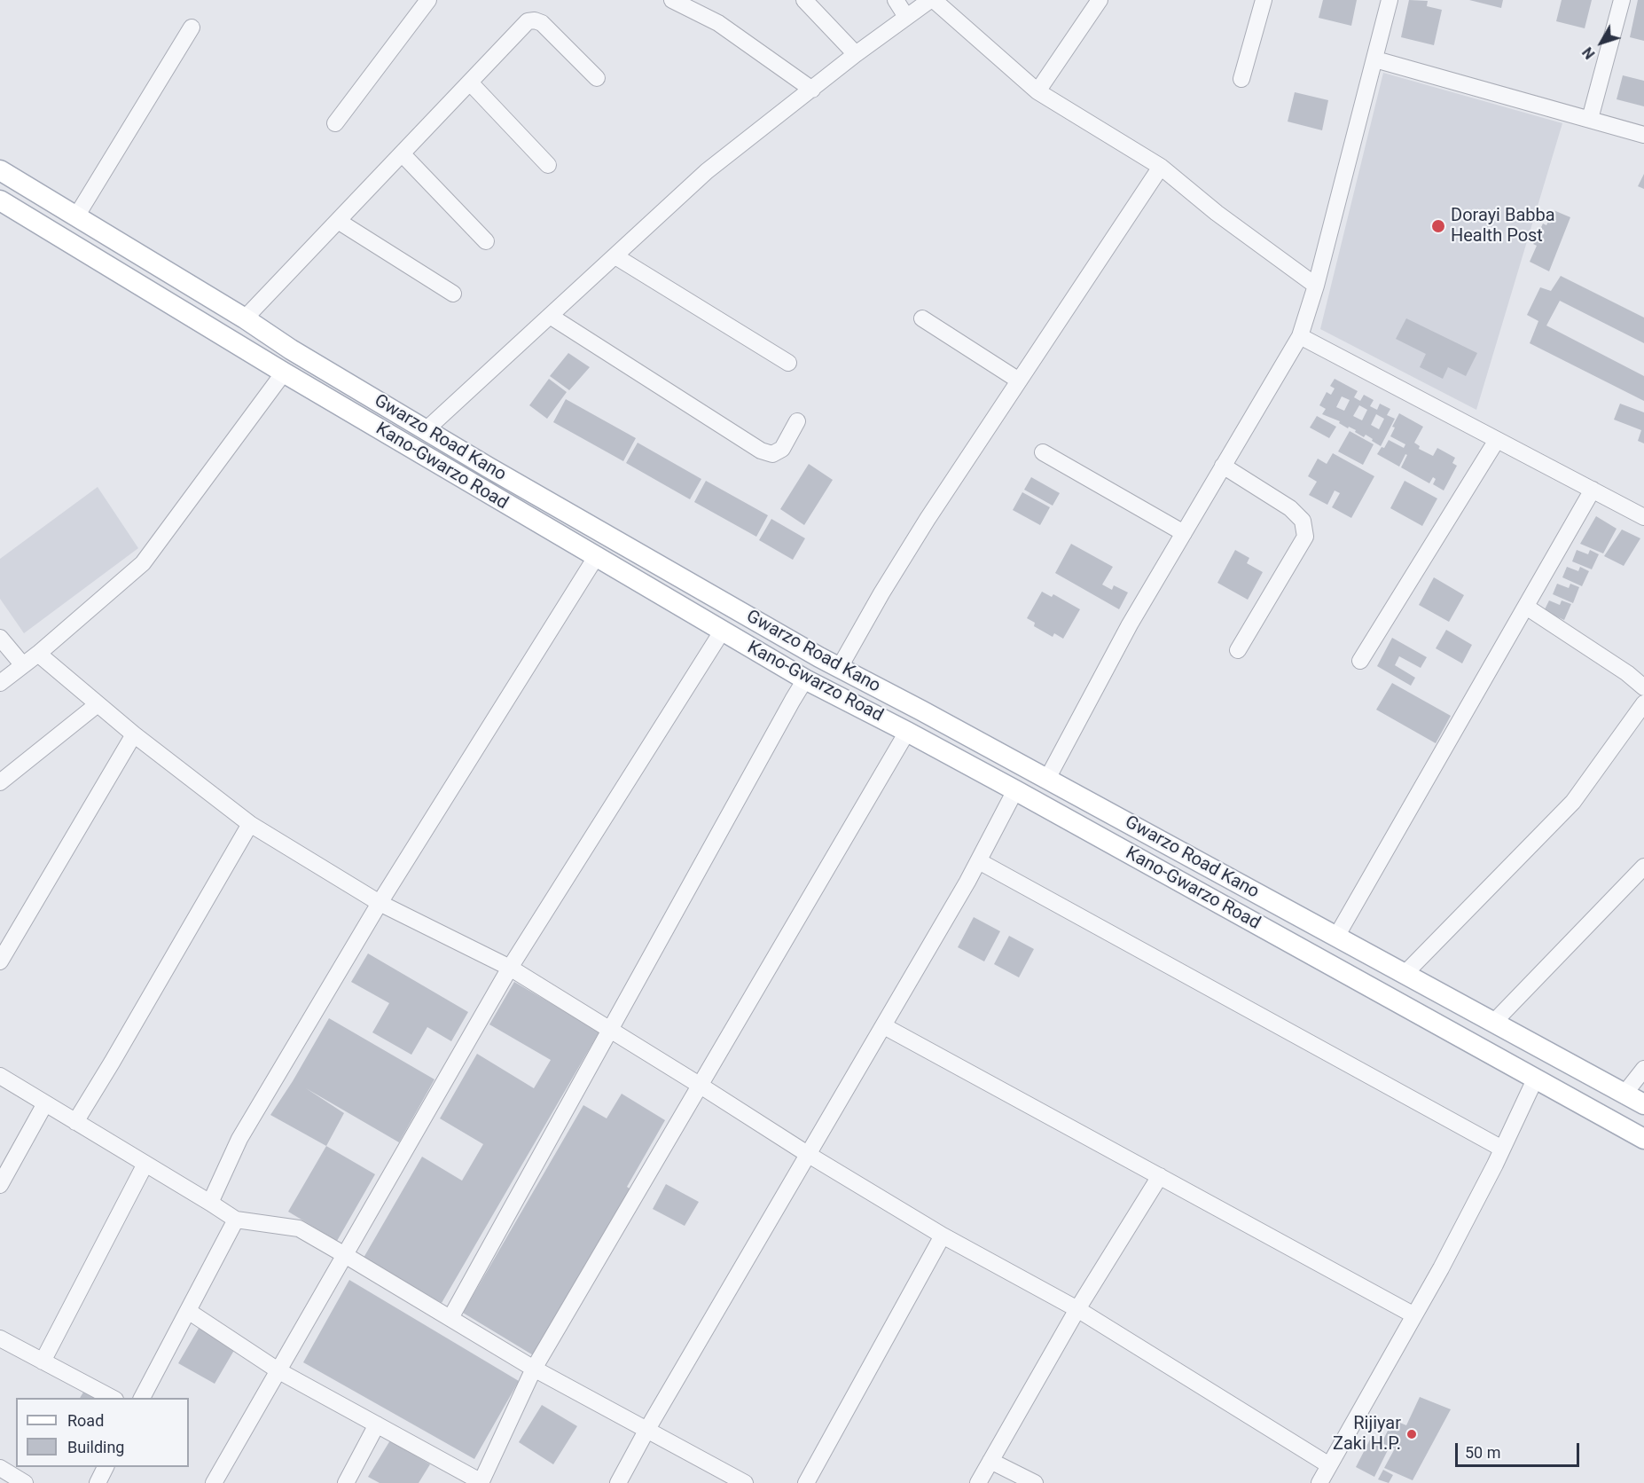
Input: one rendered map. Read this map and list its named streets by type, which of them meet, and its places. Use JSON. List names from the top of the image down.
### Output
{
  "streets": {
    "main road": ["Gwarzo Road Kano", "Kano-Gwarzo Road"]
  },
  "places": ["Dorayi Babba Health Post", "Rijiyar Zaki H.P."],
  "legend": ["Road", "Building"],
  "scale_bar": "50 m",
  "north": "bottom left"
}
